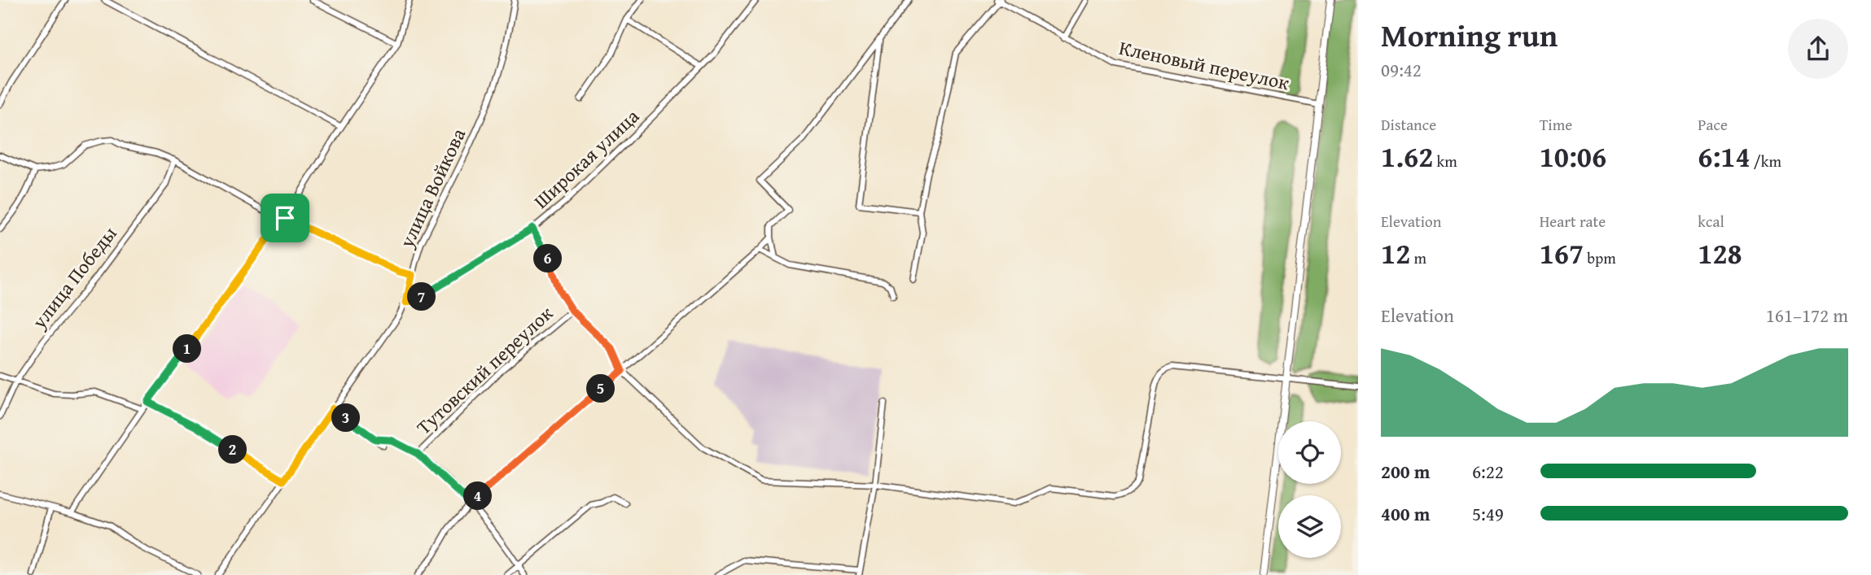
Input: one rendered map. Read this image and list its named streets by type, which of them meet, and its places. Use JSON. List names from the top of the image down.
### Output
{
  "streets": {
    "street": [
      "Кленовый переулок",
      "Широкая улица",
      "улица Войкова",
      "улица Победы",
      "Тутовский переулок"
    ]
  },
  "crossings": [
    ["Широкая улица", "улица Войкова"]
  ],
  "page": {
    "heading": ["Morning run", "09:42"],
    "stats": [
      ["Distance", "1.62 km"],
      ["Time", "10:06"],
      ["Pace", "6:14 /km"],
      ["Elevation", "12 m"],
      ["Heart rate", "167 bpm"],
      ["kcal", "128"]
    ],
    "pins": [
      "6",
      "7",
      "1",
      "5",
      "3",
      "2",
      "4"
    ],
    "chart": ["Elevation", "161–172 m"],
    "list": [
      {
        "name": "200 m",
        "note": "6:22"
      },
      {
        "name": "400 m",
        "note": "5:49"
      }
    ]
  }
}
